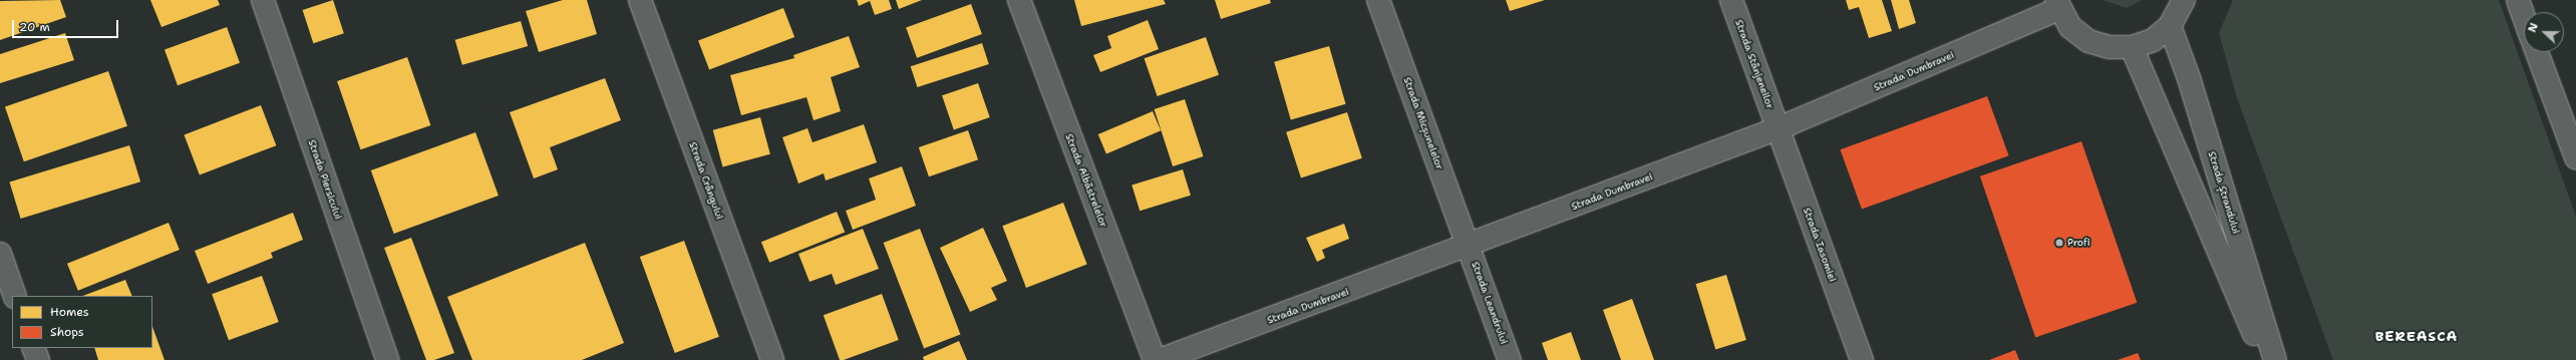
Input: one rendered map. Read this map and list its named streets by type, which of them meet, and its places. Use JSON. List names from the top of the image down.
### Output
{
  "streets": {
    "street": [
      "Strada Stânjeneilor",
      "Strada Dumbravei",
      "Strada Micșunelelor",
      "Strada Piersicului",
      "Strada Crângului",
      "Strada Albăstrelelor",
      "Strada Ștrandului",
      "Strada Iasomiei",
      "Strada Leandrului"
    ]
  },
  "crossings": [
    ["Strada Stânjeneilor", "Strada Dumbravei"],
    ["Strada Stânjeneilor", "Strada Iasomiei"],
    ["Strada Dumbravei", "Strada Micșunelelor"],
    ["Strada Dumbravei", "Strada Iasomiei"],
    ["Strada Dumbravei", "Strada Leandrului"],
    ["Strada Micșunelelor", "Strada Leandrului"]
  ],
  "districts": ["BEREASCA"],
  "places": ["Profi"],
  "legend": ["Homes", "Shops"],
  "scale_bar": "20 m",
  "north": "left"
}
